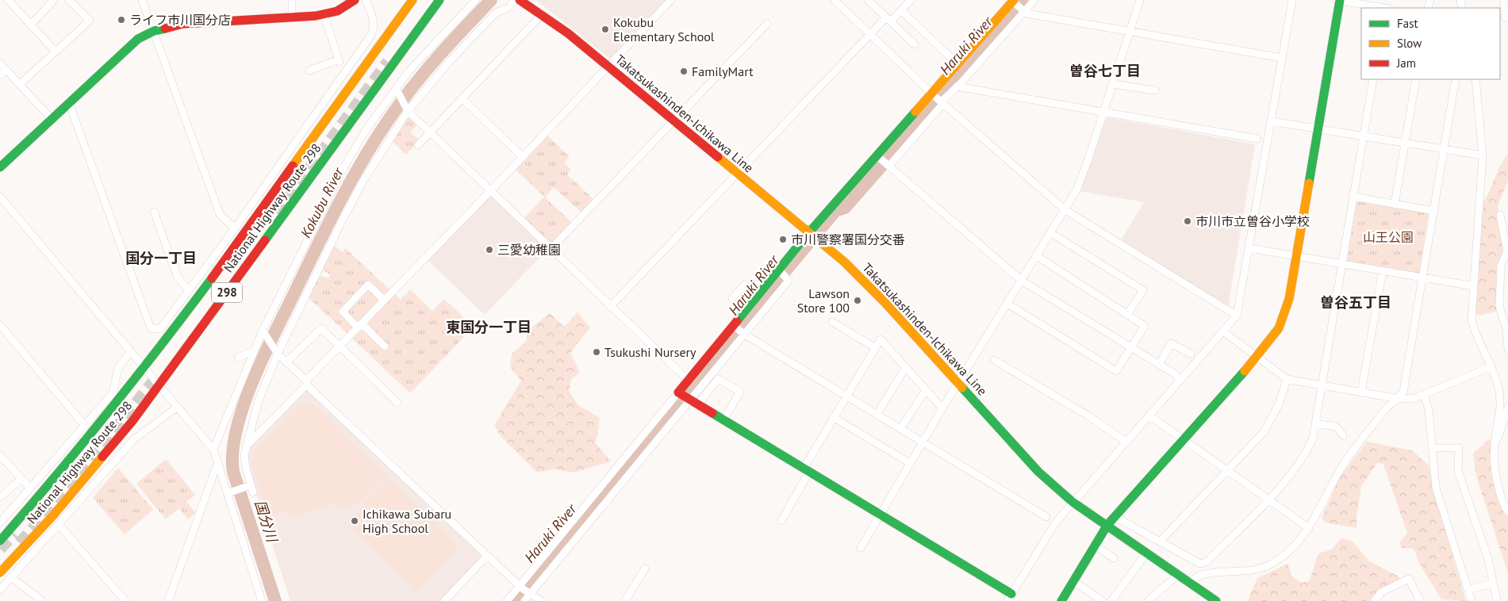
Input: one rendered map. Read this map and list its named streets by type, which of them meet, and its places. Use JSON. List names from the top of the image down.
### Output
{
  "streets": {
    "main road": ["Takatsukashinden-Ichikawa Line", "National Highway Route 298", "298"]
  },
  "districts": [
    "曽谷七丁目",
    "国分一丁目",
    "曽谷五丁目",
    "東国分一丁目"
  ],
  "water": ["Haruki River", "Kokubu River", "国分川"],
  "parks": ["山王公園"],
  "places": [
    "ライフ市川国分店",
    "Kokubu Elementary School",
    "FamilyMart",
    "市川市立曽谷小学校",
    "市川警察署国分交番",
    "三愛幼稚園",
    "Lawson Store 100",
    "Tsukushi Nursery",
    "Ichikawa Subaru High School"
  ],
  "legend": ["Fast", "Slow", "Jam"]
}
